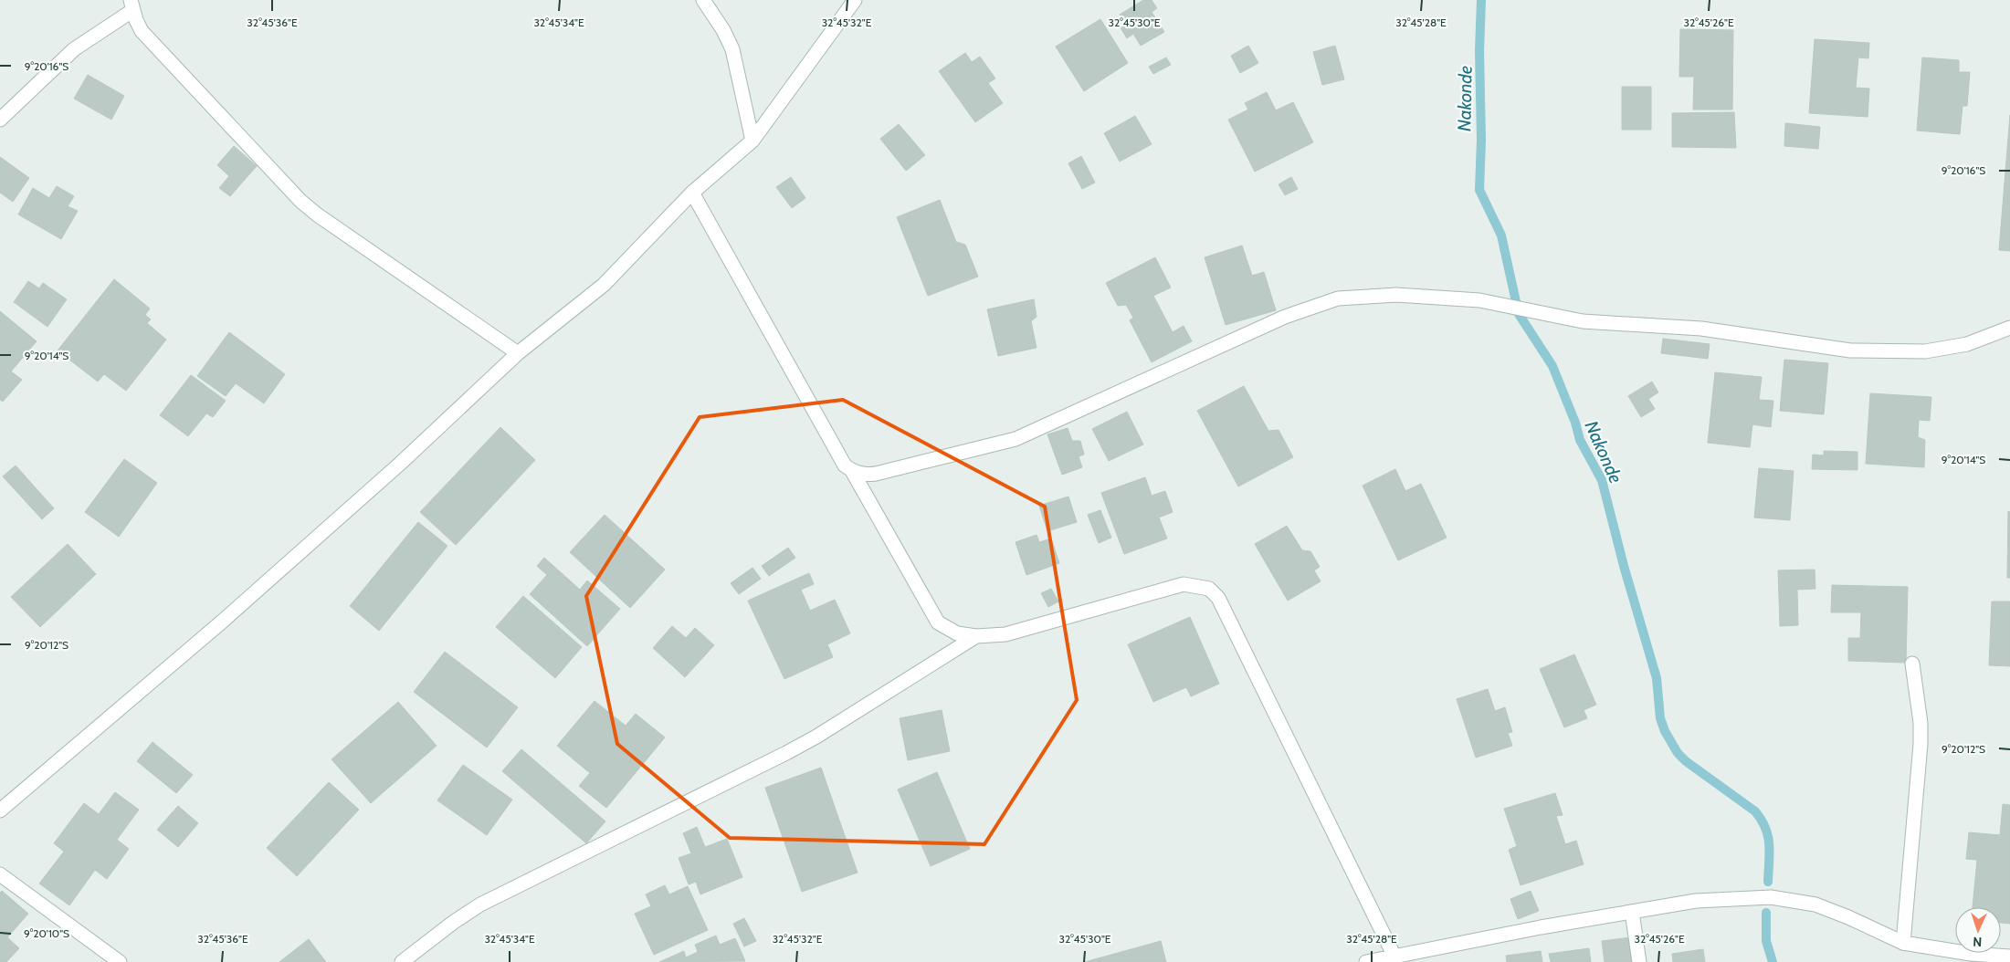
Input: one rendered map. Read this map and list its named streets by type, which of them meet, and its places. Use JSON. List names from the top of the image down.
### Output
{
  "water": ["Nakonde"],
  "north": "bottom",
  "coordinates": [
    "32°45'36\"E",
    "32°45'34\"E",
    "32°45'32\"E",
    "32°45'30\"E",
    "32°45'28\"E",
    "32°45'26\"E",
    "9°20'16\"S",
    "9°20'14\"S",
    "9°20'12\"S",
    "9°20'10\"S"
  ]
}
